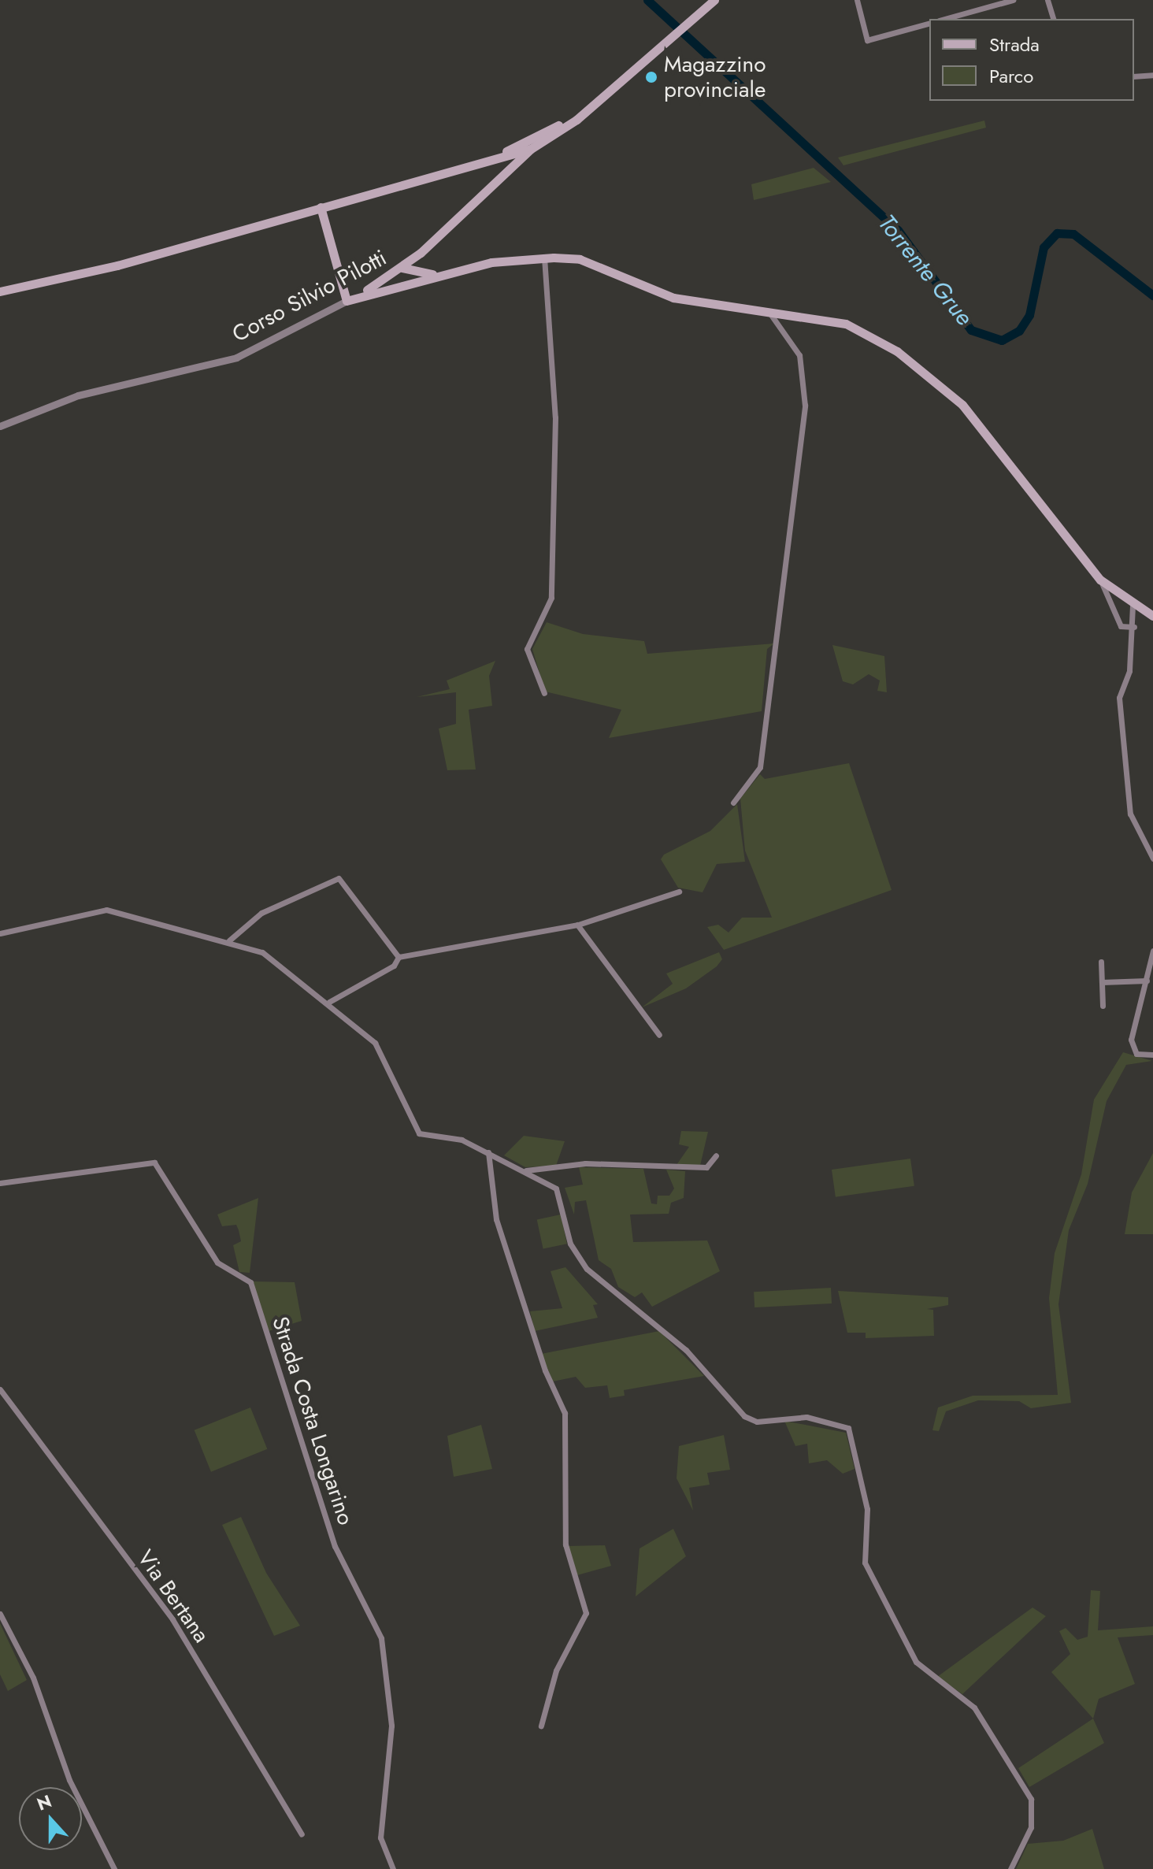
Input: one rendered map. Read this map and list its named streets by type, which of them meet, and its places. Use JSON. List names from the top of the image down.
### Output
{
  "streets": {
    "main road": ["Corso Silvio Pilotti"],
    "street": ["Strada Costa Longarino", "Via Bertana"]
  },
  "water": ["Torrente Grue"],
  "places": ["Magazzino provinciale"],
  "legend": ["Strada", "Parco"],
  "north": "top"
}
